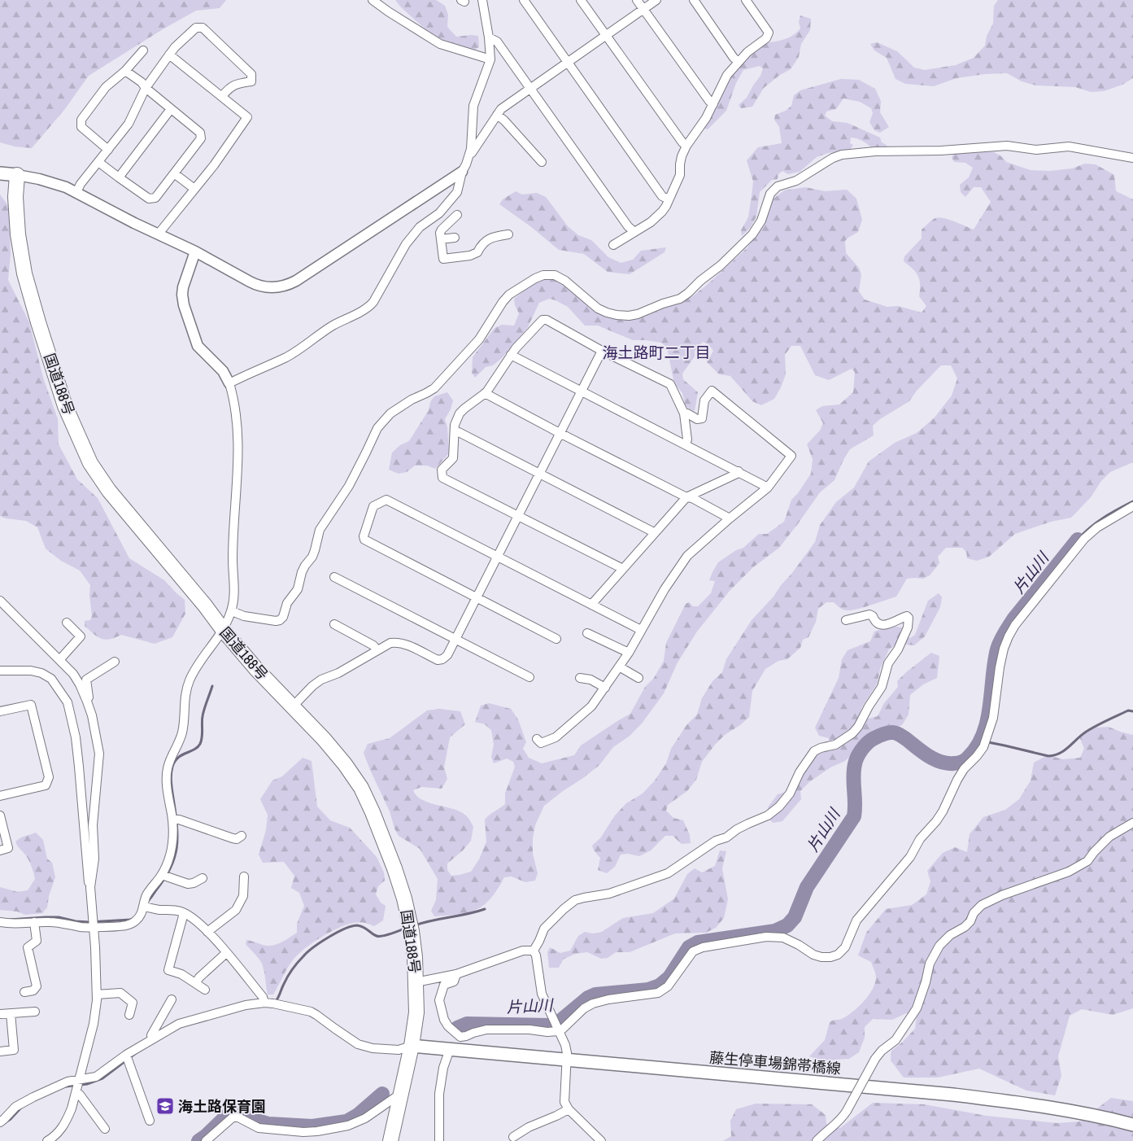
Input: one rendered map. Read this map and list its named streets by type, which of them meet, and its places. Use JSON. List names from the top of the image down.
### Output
{
  "streets": {
    "highway": ["国道188号"],
    "main road": ["藤生停車場錦帯橋線"]
  },
  "crossings": [
    ["国道188号", "藤生停車場錦帯橋線"]
  ],
  "districts": ["海土路町二丁目"],
  "water": ["片山川"],
  "places": {
    "school or university": ["海土路保育園"]
  }
}
